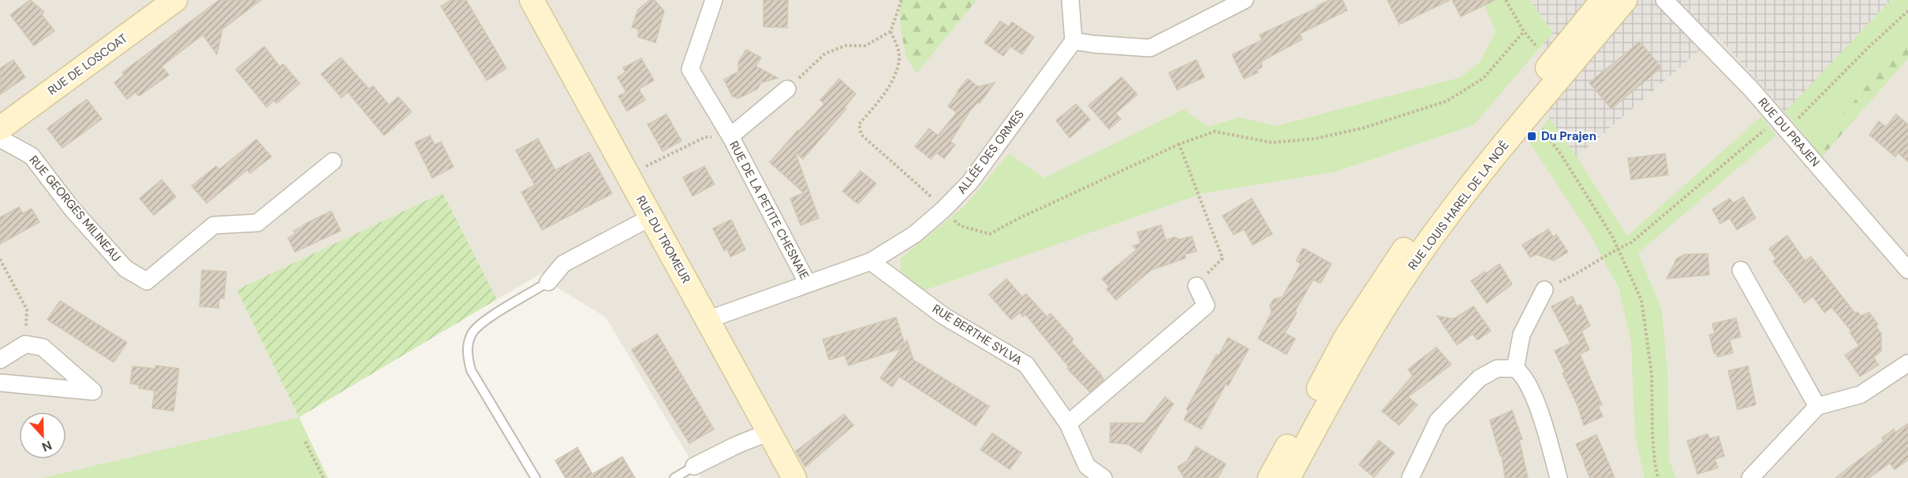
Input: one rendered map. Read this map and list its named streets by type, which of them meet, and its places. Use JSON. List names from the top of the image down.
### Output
{
  "streets": {
    "main road": ["RUE DE LOSCOAT", "RUE LOUIS HAREL DE LA NOË", "RUE DU TROMEUR"],
    "street": [
      "RUE DU PRAJEN",
      "ALLÉE DES ORMES",
      "RUE GEORGES MILINEAU",
      "RUE DE LA PETITE CHESNAIE",
      "RUE BERTHE SYLVA"
    ]
  },
  "crossings": [
    ["ALLÉE DES ORMES", "RUE DE LA PETITE CHESNAIE"],
    ["ALLÉE DES ORMES", "RUE DU TROMEUR"],
    ["ALLÉE DES ORMES", "RUE BERTHE SYLVA"]
  ],
  "places": {
    "transit": ["Du Prajen"]
  },
  "north": "bottom"
}
